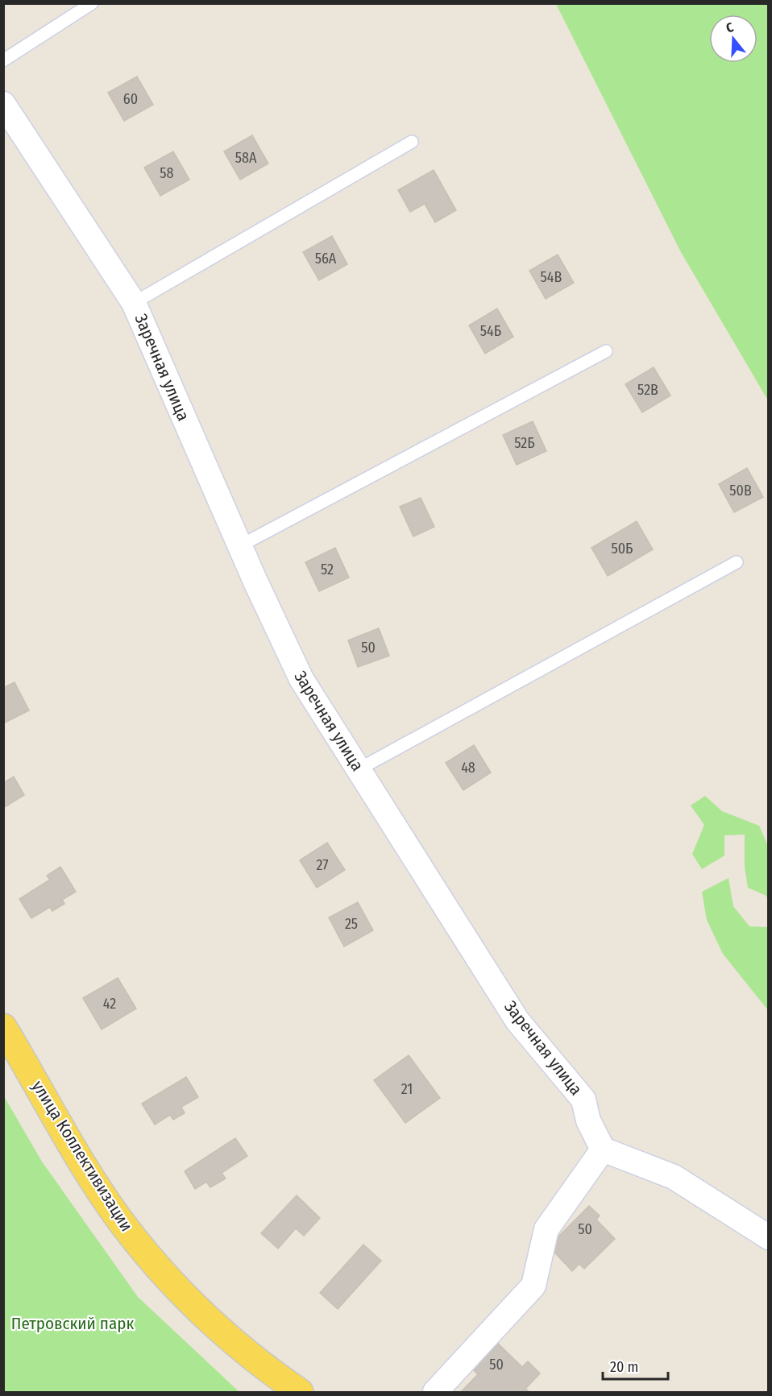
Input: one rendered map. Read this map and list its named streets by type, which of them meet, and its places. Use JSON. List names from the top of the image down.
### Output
{
  "streets": {
    "main road": ["улица Коллективизации"],
    "street": ["Заречная улица"]
  },
  "parks": ["Петровский парк"],
  "house_numbers": [
    "60",
    "58А",
    "58",
    "56А",
    "54В",
    "54Б",
    "52В",
    "52Б",
    "50В",
    "50Б",
    "52",
    "50",
    "48",
    "27",
    "25",
    "42",
    "21",
    "50",
    "50"
  ],
  "scale_bar": "20 m",
  "north": "top"
}
